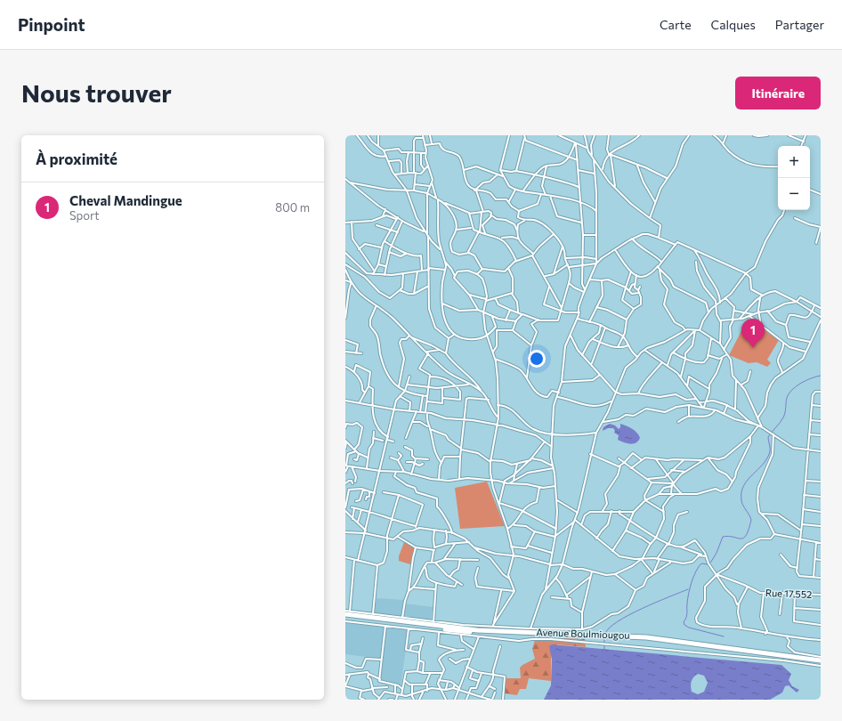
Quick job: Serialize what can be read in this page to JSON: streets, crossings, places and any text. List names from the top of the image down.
{
  "streets": {
    "highway": ["Avenue Boulmiougou"],
    "street": ["Rue 17.552"]
  },
  "page": {
    "header": "Pinpoint",
    "nav": ["Carte", "Calques", "Partager"],
    "buttons": "Itinéraire",
    "title": "Nous trouver",
    "heading": "À proximité",
    "map_buttons": ["+", "−"],
    "list": [
      {
        "mark": "1",
        "name": "Cheval Mandingue",
        "note": "Sport",
        "value": "800 m"
      }
    ],
    "pins": "1"
  }
}
